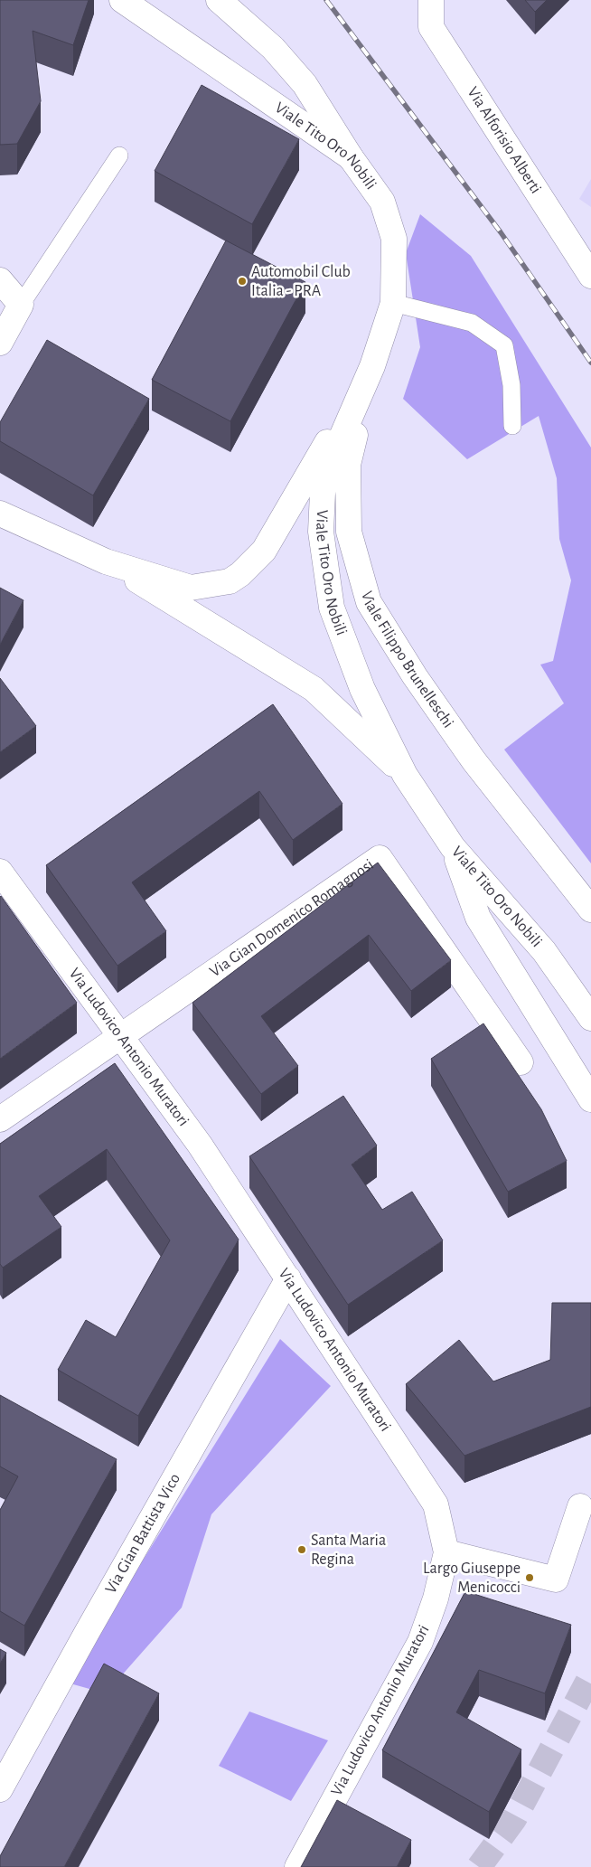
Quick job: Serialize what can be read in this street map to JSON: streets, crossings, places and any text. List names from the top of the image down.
{
  "streets": {
    "street": [
      "Via Alforisio Alberti",
      "Viale Tito Oro Nobili",
      "Viale Filippo Brunelleschi",
      "Via Gian Domenico Romagnosi",
      "Via Ludovico Antonio Muratori",
      "Via Gian Battista Vico"
    ]
  },
  "crossings": [
    ["Viale Tito Oro Nobili", "Viale Filippo Brunelleschi"],
    ["Via Gian Domenico Romagnosi", "Via Ludovico Antonio Muratori"],
    ["Via Ludovico Antonio Muratori", "Via Gian Battista Vico"]
  ],
  "places": ["Automobil Club Italia - PRA", "Santa Maria Regina", "Largo Giuseppe Menicocci"]
}
